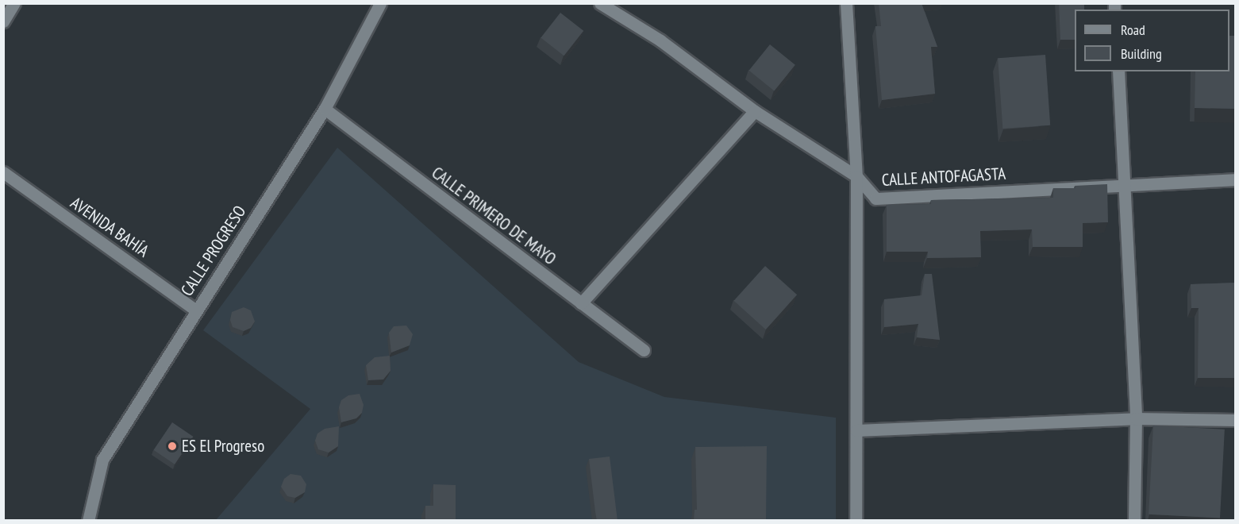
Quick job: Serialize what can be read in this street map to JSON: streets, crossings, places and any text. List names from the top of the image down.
{
  "streets": {
    "street": [
      "CALLE ANTOFAGASTA",
      "CALLE PRIMERO DE MAYO",
      "AVENIDA BAHÍA",
      "CALLE PROGRESO"
    ]
  },
  "crossings": [
    ["CALLE PRIMERO DE MAYO", "CALLE PROGRESO"],
    ["AVENIDA BAHÍA", "CALLE PROGRESO"]
  ],
  "places": ["ES El Progreso"],
  "legend": ["Road", "Building"]
}
